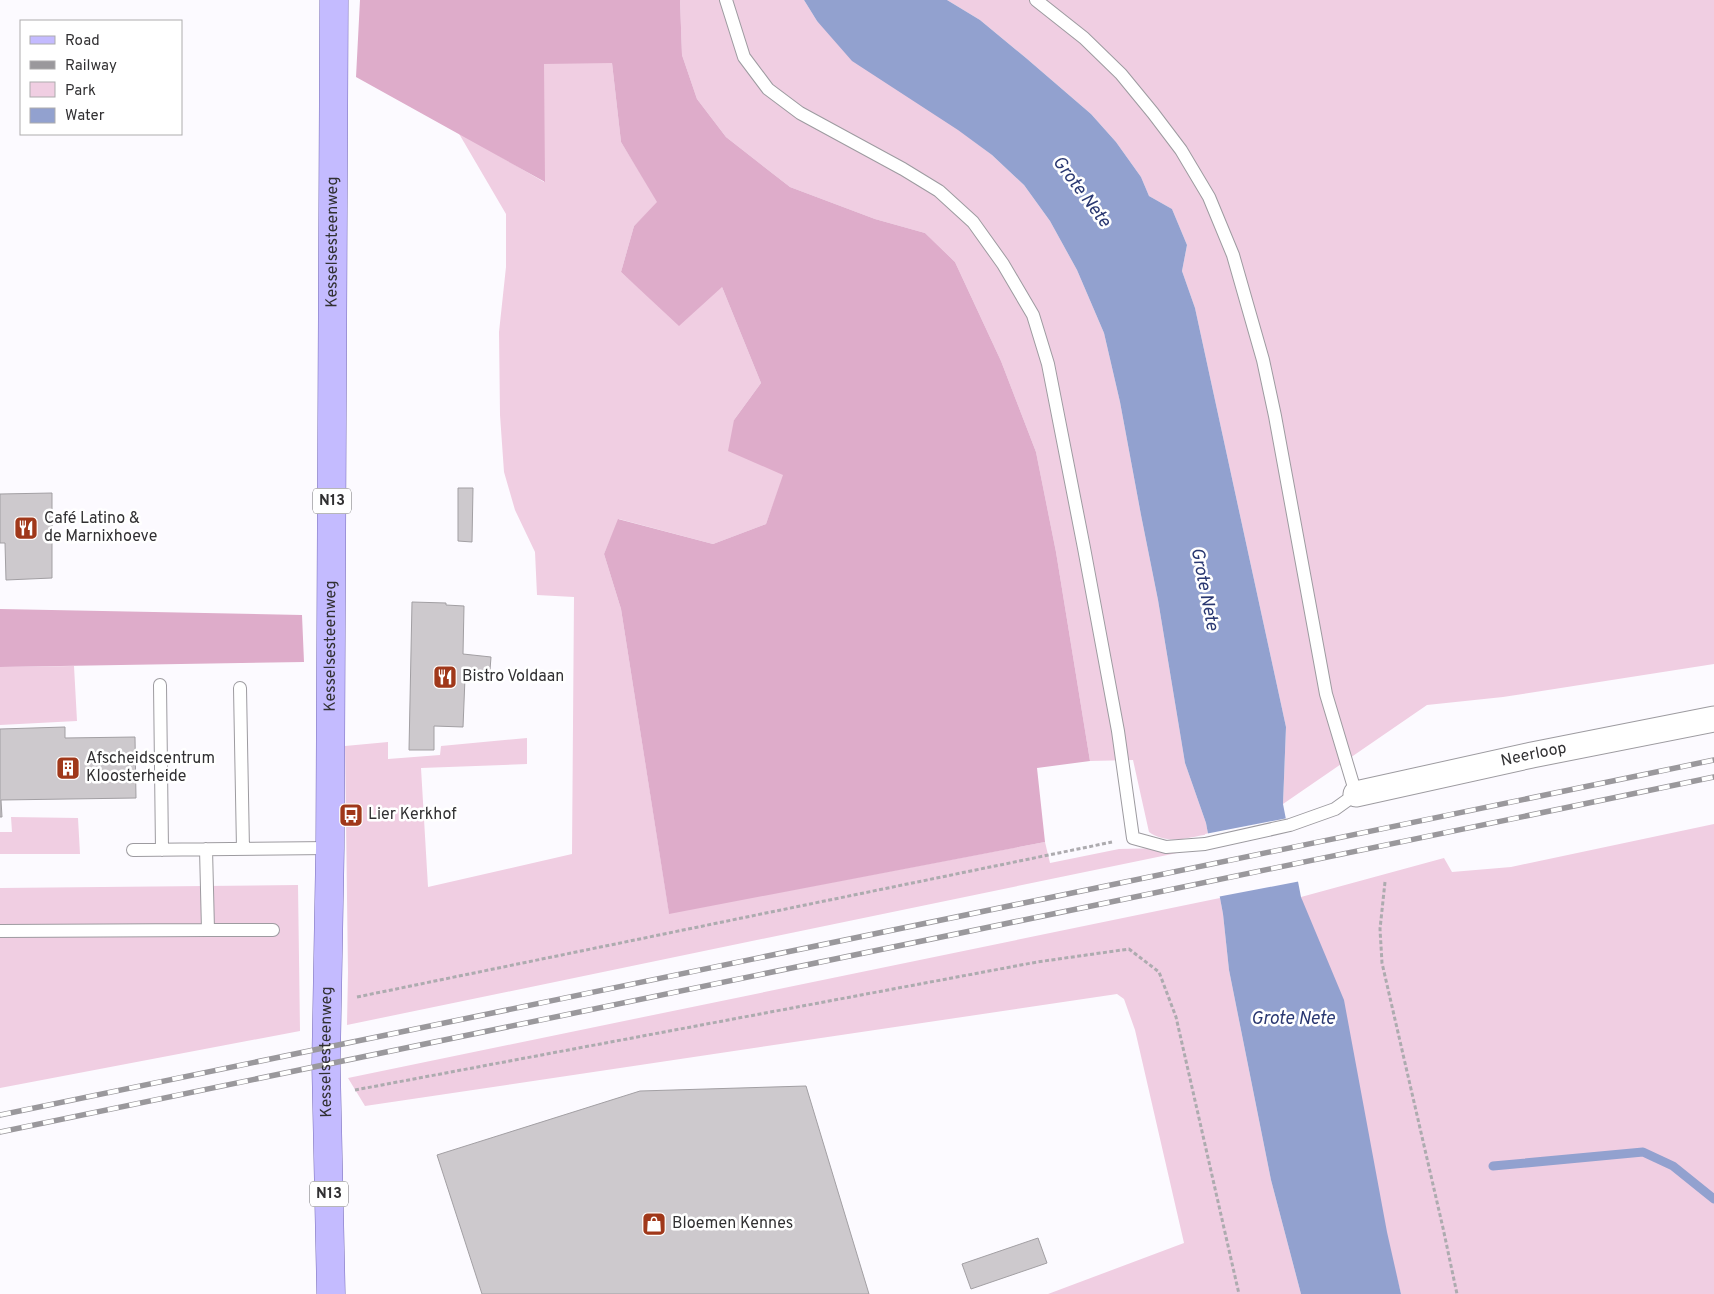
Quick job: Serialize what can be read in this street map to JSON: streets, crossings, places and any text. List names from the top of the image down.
{
  "streets": {
    "main road": ["Kesselsesteenweg", "N13"],
    "street": ["Neerloop"]
  },
  "water": ["Grote Nete"],
  "places": {
    "restaurant": ["Café Latino & de Marnixhoeve", "Bistro Voldaan"],
    "building": ["Afscheidscentrum Kloosterheide"],
    "bus stop": ["Lier Kerkhof"],
    "shop": ["Bloemen Kennes"]
  },
  "legend": [
    "Road",
    "Railway",
    "Park",
    "Water"
  ]
}
